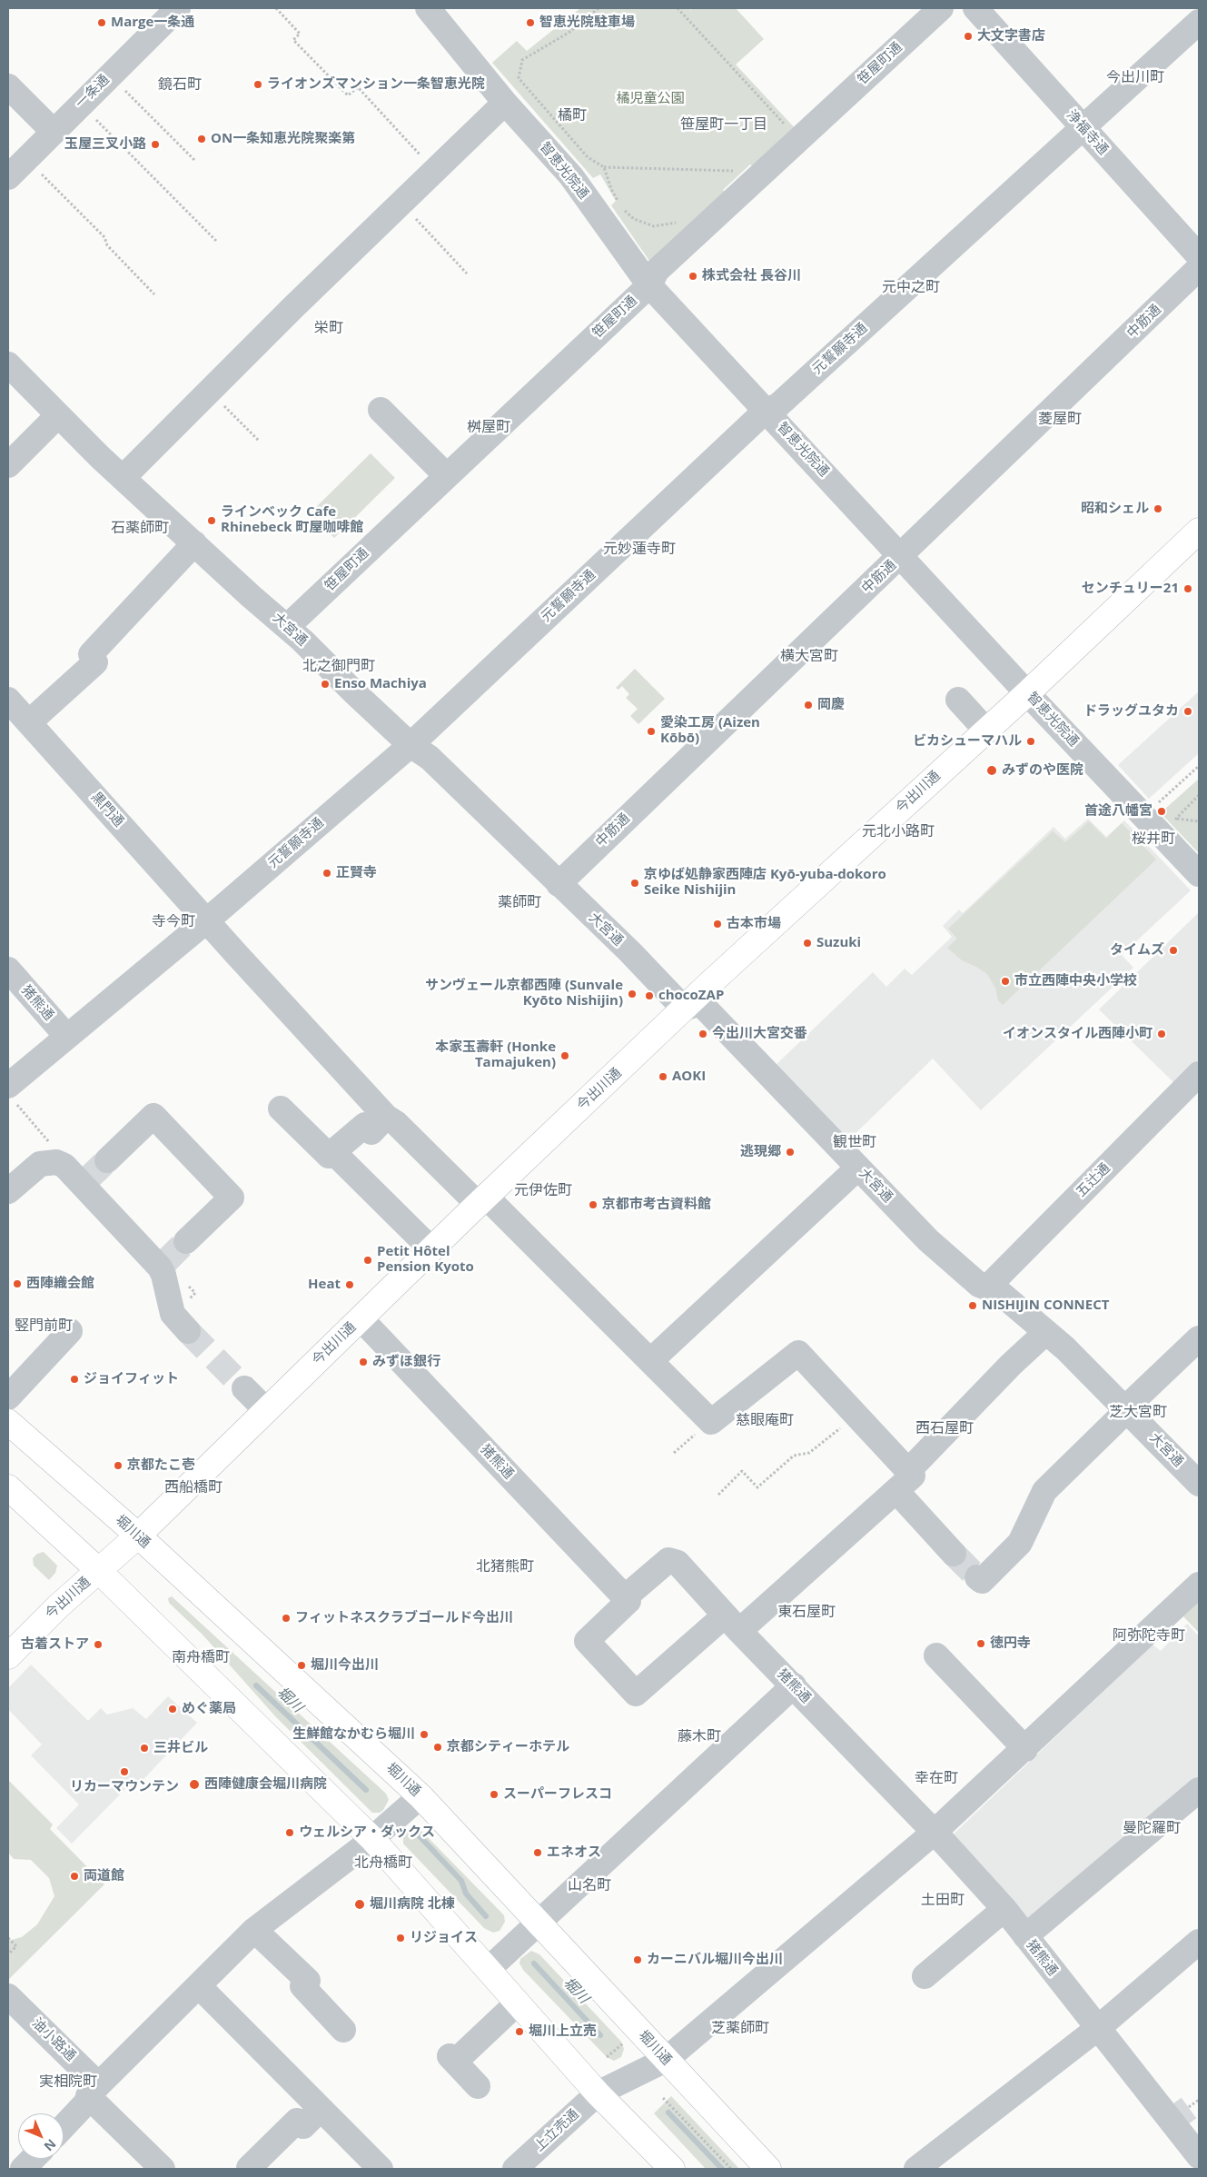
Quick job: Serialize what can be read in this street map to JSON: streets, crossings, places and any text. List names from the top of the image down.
{
  "streets": {
    "main road": ["今出川通", "堀川通"],
    "street": [
      "笹屋町通",
      "一条通",
      "浄福寺通",
      "智恵光院通",
      "中筋通",
      "元誓願寺通",
      "大宮通",
      "黒門通",
      "猪熊通",
      "五辻通",
      "油小路通",
      "上立売通"
    ]
  },
  "crossings": [
    ["笹屋町通", "智恵光院通"],
    ["笹屋町通", "大宮通"],
    ["浄福寺通", "元誓願寺通"],
    ["智恵光院通", "中筋通"],
    ["智恵光院通", "元誓願寺通"],
    ["智恵光院通", "今出川通"],
    ["中筋通", "大宮通"],
    ["元誓願寺通", "大宮通"],
    ["元誓願寺通", "黒門通"],
    ["元誓願寺通", "猪熊通"],
    ["大宮通", "今出川通"],
    ["大宮通", "五辻通"],
    ["今出川通", "黒門通"],
    ["今出川通", "猪熊通"],
    ["今出川通", "堀川通"],
    ["猪熊通", "上立売通"],
    ["堀川通", "上立売通"]
  ],
  "districts": [
    "今出川町",
    "鏡石町",
    "橘町",
    "笹屋町一丁目",
    "元中之町",
    "栄町",
    "菱屋町",
    "桝屋町",
    "石薬師町",
    "元妙蓮寺町",
    "横大宮町",
    "北之御門町",
    "元北小路町",
    "桜井町",
    "薬師町",
    "寺今町",
    "観世町",
    "元伊佐町",
    "竪門前町",
    "芝大宮町",
    "慈眼庵町",
    "西石屋町",
    "西船橋町",
    "北猪熊町",
    "東石屋町",
    "阿弥陀寺町",
    "南舟橋町",
    "藤木町",
    "幸在町",
    "曼陀羅町",
    "北舟橋町",
    "山名町",
    "土田町",
    "芝薬師町",
    "実相院町"
  ],
  "water": ["堀川"],
  "parks": ["橘児童公園"],
  "places": [
    "Marge一条通",
    "智恵光院駐車場",
    "大文字書店",
    "ライオンズマンション一条智恵光院",
    "ON一条知恵光院聚楽第",
    "玉屋三叉小路",
    "株式会社 長谷川",
    "昭和シェル",
    "ラインベック Cafe Rhinebeck 町屋咖啡館",
    "センチュリー21",
    "Enso Machiya",
    "岡慶",
    "ドラッグユタカ",
    "愛染工房 (Aizen Kōbō)",
    "ビカシューマハル",
    "みずのや医院",
    "首途八幡宮",
    "正賢寺",
    "京ゆば処静家西陣店 Kyō-yuba-dokoro Seike Nishijin",
    "古本市場",
    "Suzuki",
    "タイムズ",
    "市立西陣中央小学校",
    "サンヴェール京都西陣 (Sunvale Kyōto Nishijin)",
    "chocoZAP",
    "今出川大宮交番",
    "イオンスタイル西陣小町",
    "本家玉壽軒 (Honke Tamajuken)",
    "AOKI",
    "逃現郷",
    "京都市考古資料館",
    "Petit Hôtel Pension Kyoto",
    "西陣織会館",
    "Heat",
    "NISHIJIN CONNECT",
    "みずほ銀行",
    "ジョイフィット",
    "京都たこ壱",
    "フィットネスクラブゴールド今出川",
    "徳円寺",
    "古着ストア",
    "堀川今出川",
    "めぐ薬局",
    "生鮮館なかむら堀川",
    "京都シティーホテル",
    "三井ビル",
    "リカーマウンテン",
    "西陣健康会堀川病院",
    "スーパーフレスコ",
    "ウェルシア・ダックス",
    "エネオス",
    "両道館",
    "堀川病院 北棟",
    "リジョイス",
    "カーニバル堀川今出川",
    "堀川上立売"
  ],
  "north": "bottom right"
}
